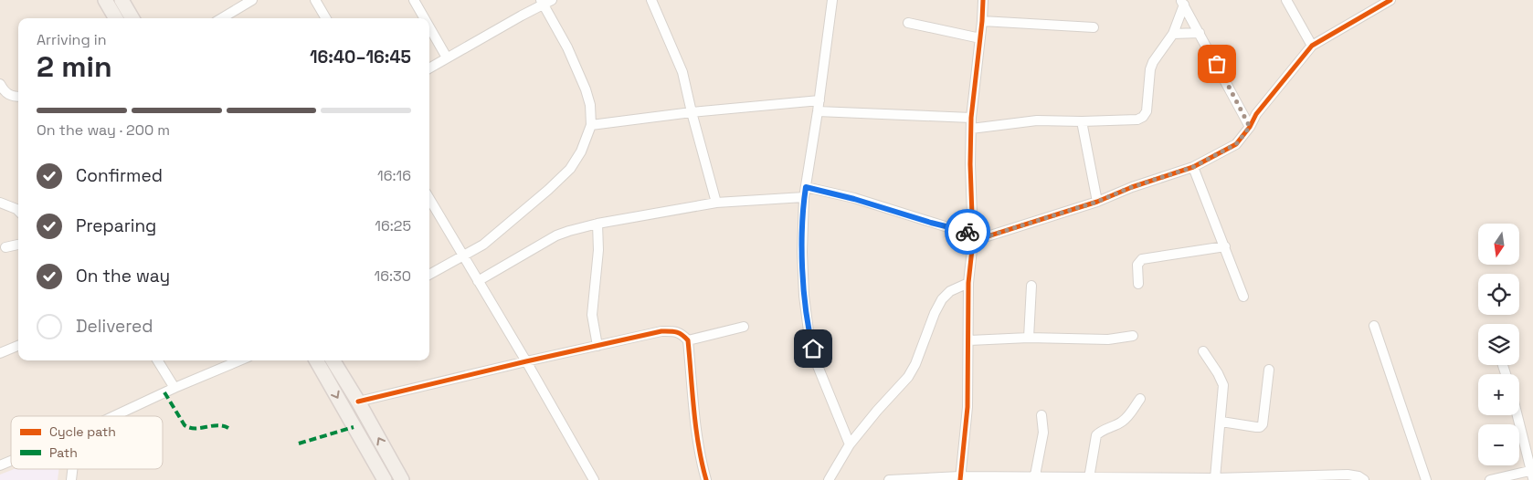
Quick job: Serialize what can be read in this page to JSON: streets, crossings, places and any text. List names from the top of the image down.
{
  "legend": ["Cycle path", "Path"],
  "north": "bottom",
  "page": {
    "heading": ["2 min", "Arriving in", "16:40–16:45"],
    "bar": "On the way · 200 m",
    "list": [
      ["Confirmed", "16:16"],
      ["Preparing", "16:25"],
      ["On the way", "16:30"],
      "Delivered"
    ],
    "map_buttons": ["+", "−"]
  }
}
